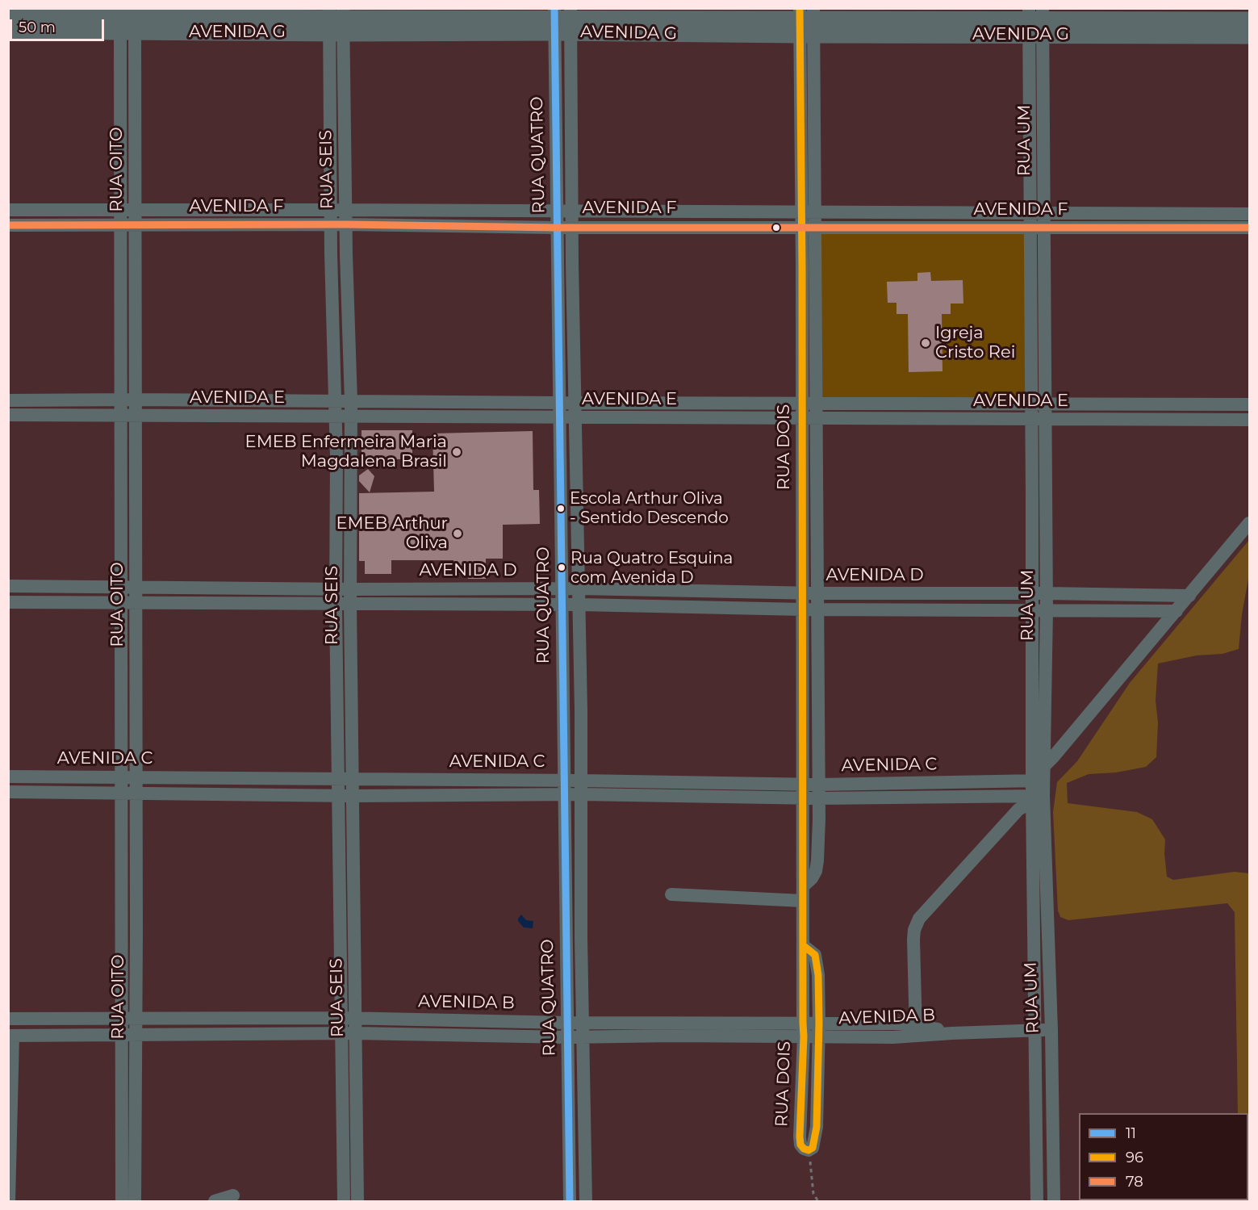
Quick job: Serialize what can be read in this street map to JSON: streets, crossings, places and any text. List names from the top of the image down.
{
  "streets": {
    "street": [
      "AVENIDA G",
      "RUA UM",
      "RUA QUATRO",
      "RUA OITO",
      "RUA SEIS",
      "AVENIDA F",
      "AVENIDA E",
      "RUA DOIS",
      "AVENIDA D",
      "AVENIDA C",
      "AVENIDA B"
    ]
  },
  "crossings": [
    ["AVENIDA G", "RUA UM"],
    ["AVENIDA G", "RUA QUATRO"],
    ["AVENIDA G", "RUA OITO"],
    ["AVENIDA G", "RUA SEIS"],
    ["AVENIDA G", "RUA DOIS"],
    ["RUA UM", "AVENIDA F"],
    ["RUA UM", "AVENIDA E"],
    ["RUA UM", "AVENIDA D"],
    ["RUA UM", "AVENIDA C"],
    ["RUA UM", "AVENIDA B"],
    ["RUA QUATRO", "AVENIDA F"],
    ["RUA QUATRO", "AVENIDA E"],
    ["RUA QUATRO", "AVENIDA D"],
    ["RUA QUATRO", "AVENIDA C"],
    ["RUA QUATRO", "AVENIDA B"],
    ["RUA OITO", "AVENIDA F"],
    ["RUA OITO", "AVENIDA E"],
    ["RUA OITO", "AVENIDA D"],
    ["RUA OITO", "AVENIDA C"],
    ["RUA OITO", "AVENIDA B"],
    ["RUA SEIS", "AVENIDA F"],
    ["RUA SEIS", "AVENIDA E"],
    ["RUA SEIS", "AVENIDA D"],
    ["RUA SEIS", "AVENIDA C"],
    ["RUA SEIS", "AVENIDA B"],
    ["AVENIDA F", "RUA DOIS"],
    ["AVENIDA E", "RUA DOIS"],
    ["RUA DOIS", "AVENIDA D"],
    ["RUA DOIS", "AVENIDA C"],
    ["RUA DOIS", "AVENIDA B"]
  ],
  "places": [
    "Igreja Cristo Rei",
    "EMEB Enfermeira Maria Magdalena Brasil",
    "Escola Arthur Oliva - Sentido Descendo",
    "EMEB Arthur Oliva",
    "Rua Quatro Esquina com Avenida D"
  ],
  "lines": ["transit line 11", "transit line 96", "transit line 78"],
  "legend": ["11", "96", "78"],
  "scale_bar": "50 m"
}
